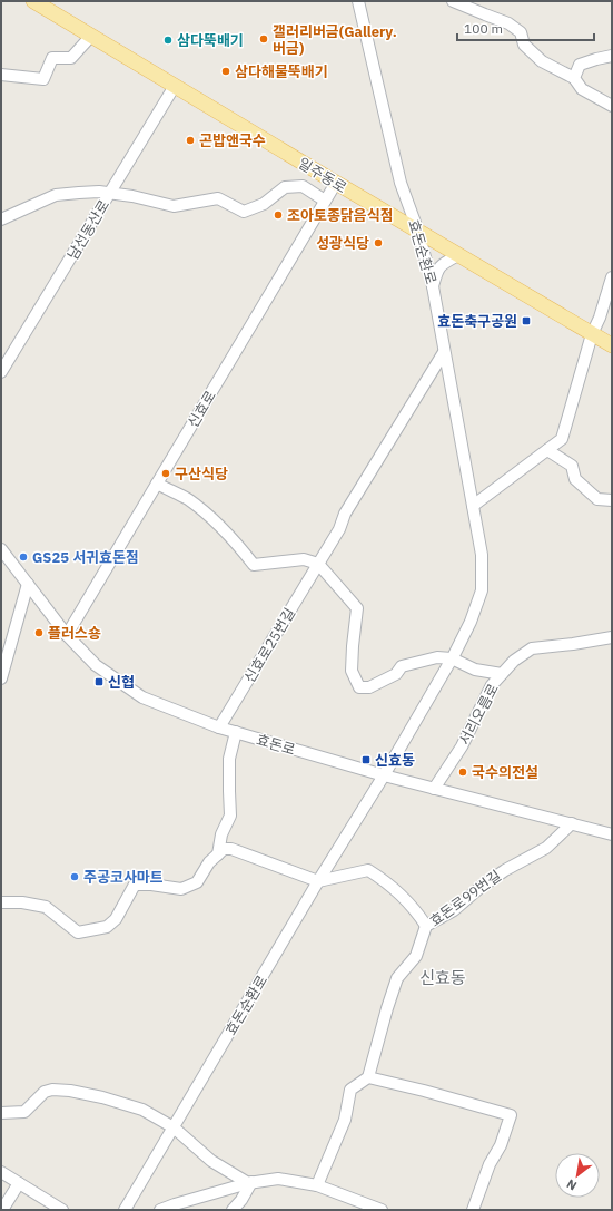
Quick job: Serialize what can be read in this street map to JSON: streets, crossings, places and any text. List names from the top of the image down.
{
  "streets": {
    "main road": ["일주동로"],
    "street": [
      "남선동산로",
      "효돈순환로",
      "신효로",
      "신효로25번길",
      "서리오름로",
      "효돈로",
      "효돈로99번길"
    ]
  },
  "crossings": [
    ["일주동로", "남선동산로"],
    ["일주동로", "효돈순환로"],
    ["일주동로", "신효로"],
    ["효돈순환로", "신효로25번길"],
    ["효돈순환로", "효돈로"],
    ["신효로", "효돈로"],
    ["신효로25번길", "효돈로"],
    ["서리오름로", "효돈로"],
    ["효돈로", "효돈로99번길"]
  ],
  "districts": ["신효동"],
  "places": {
    "other": [
      "갤러리버금(Gallery. 버금)",
      "삼다뚝배기",
      "삼다해물뚝배기",
      "곤밥앤국수",
      "조아토종닭음식점",
      "성광식당",
      "구산식당",
      "GS25 서귀효돈점",
      "플러스숑",
      "국수의전설",
      "주공코사마트"
    ],
    "transit": ["효돈축구공원", "신협", "신효동"]
  },
  "scale_bar": "100 m",
  "north": "bottom left"
}
